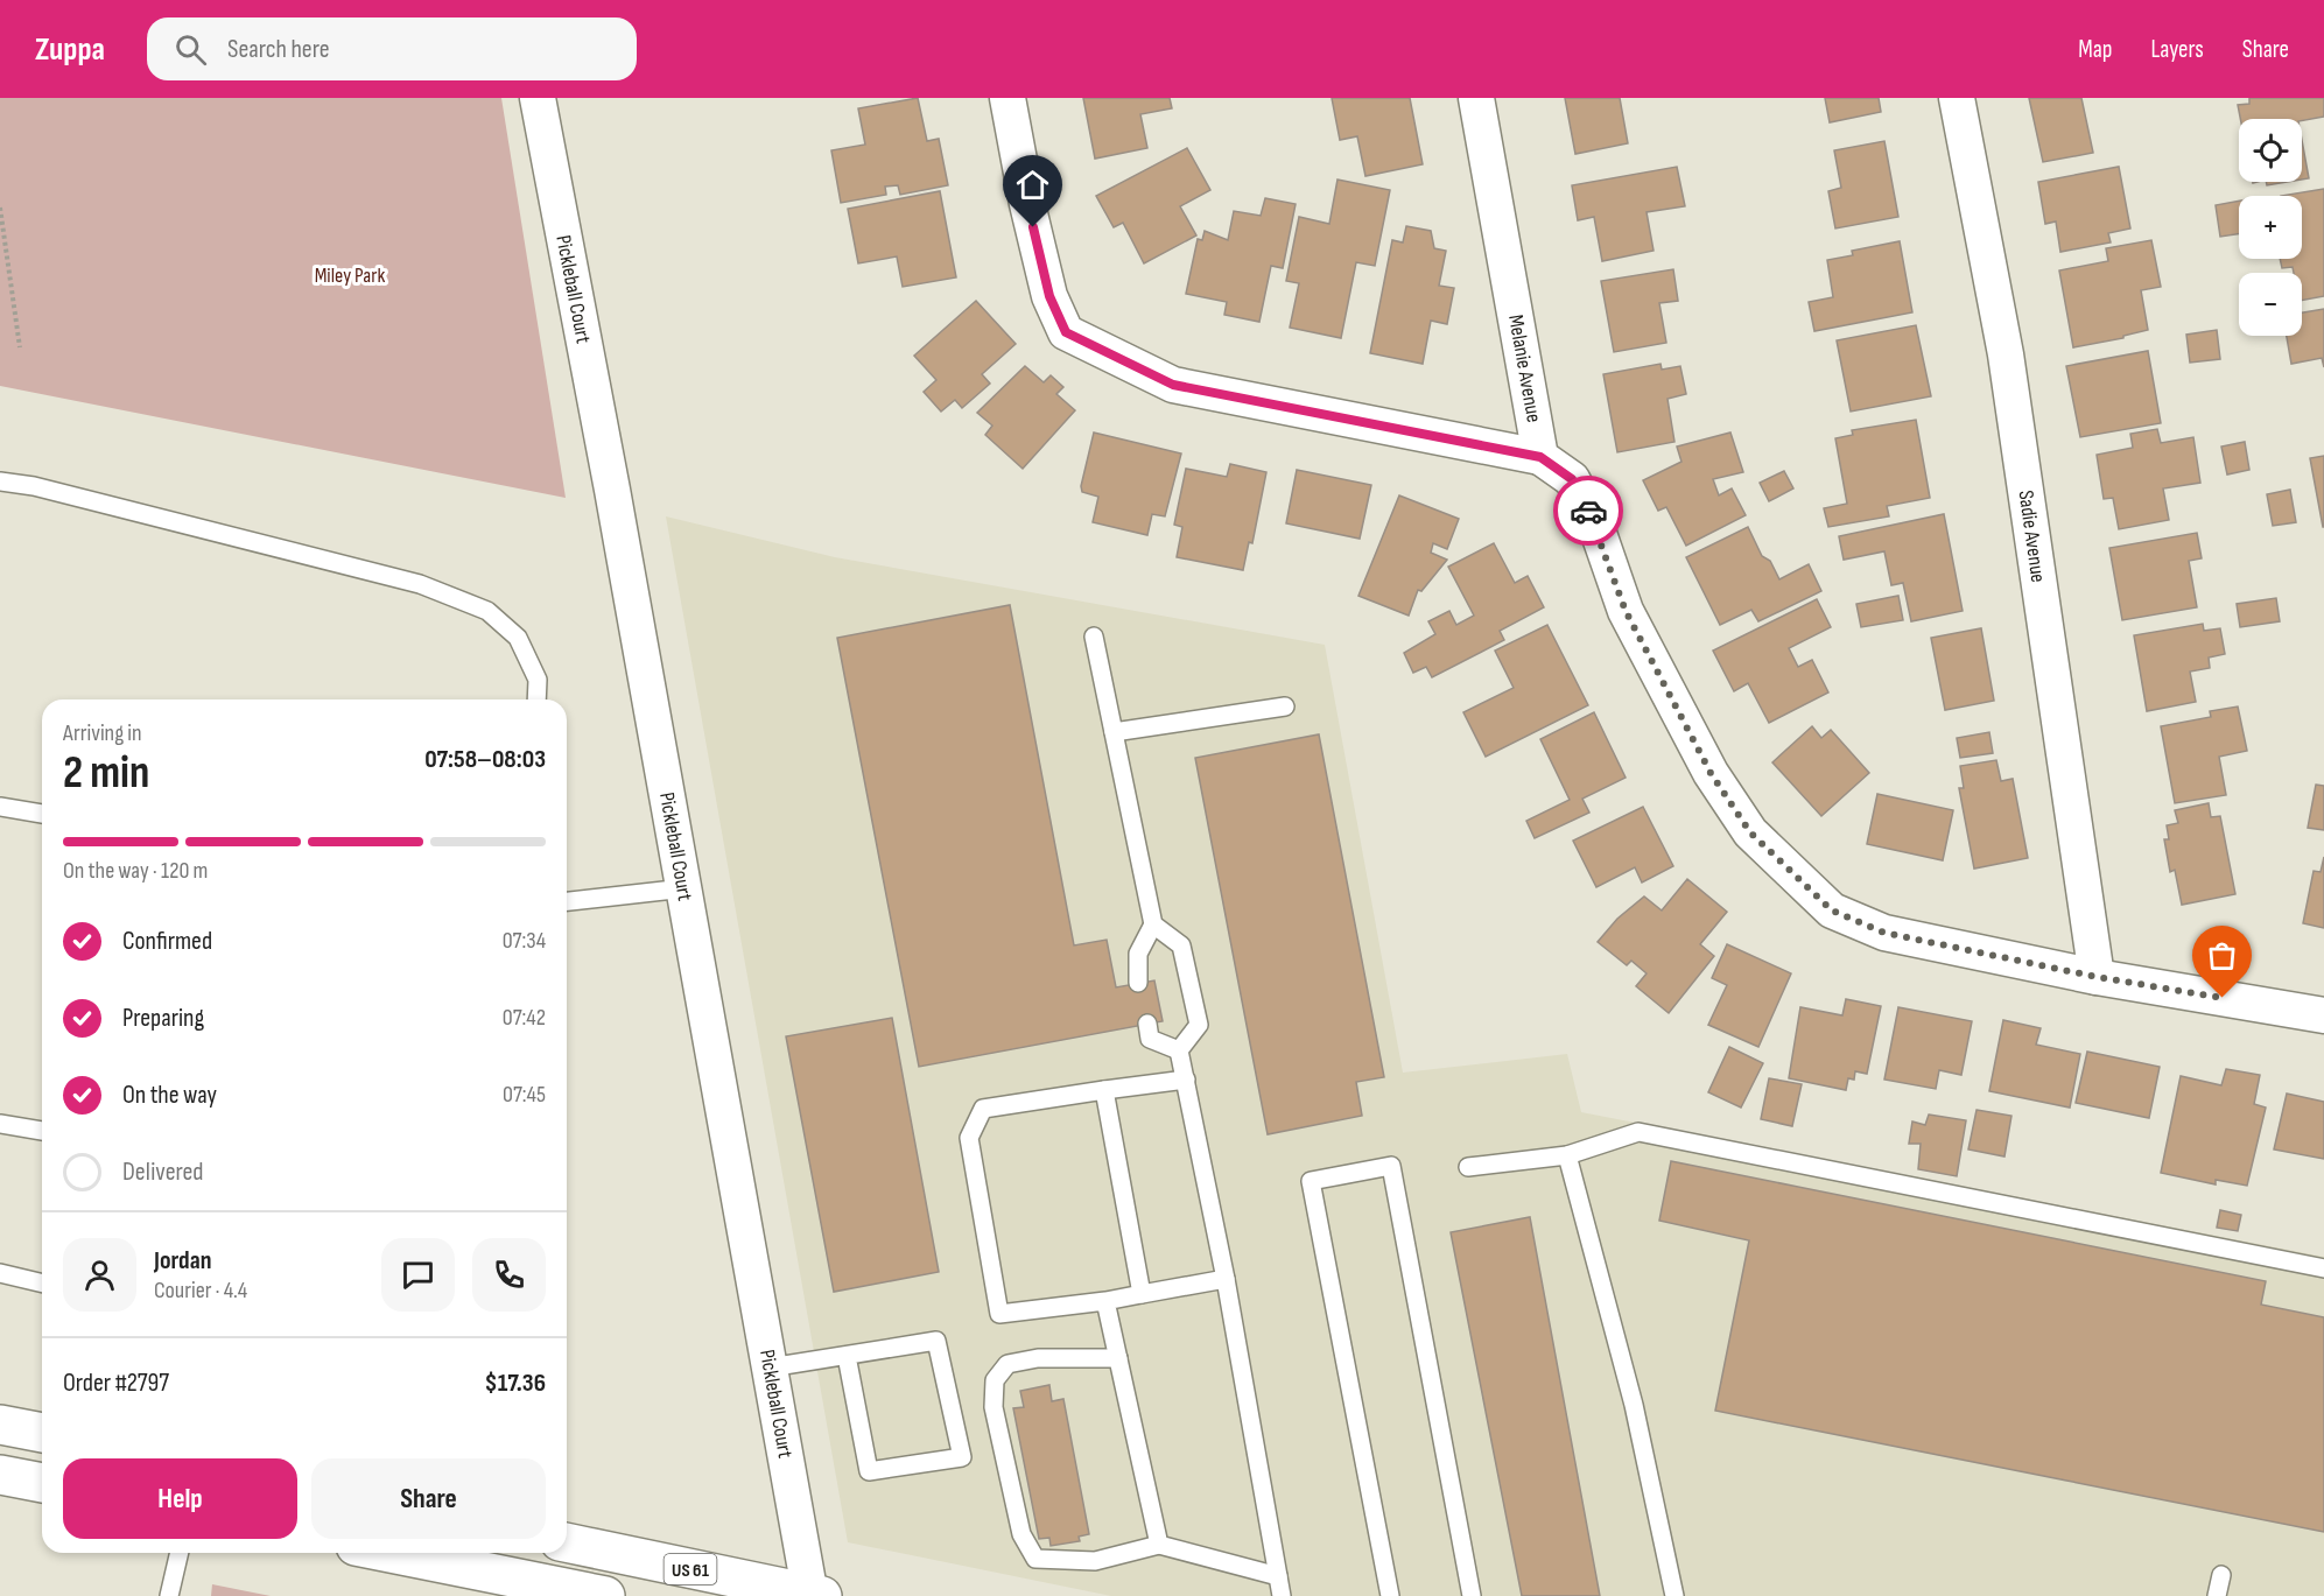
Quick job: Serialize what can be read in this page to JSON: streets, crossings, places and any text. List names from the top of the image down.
{
  "streets": {
    "highway": ["US 61"],
    "street": ["Pickleball Court", "Melanie Avenue", "Sadie Avenue"]
  },
  "crossings": [
    ["Pickleball Court", "US 61"]
  ],
  "parks": ["Miley Park"],
  "page": {
    "header": "Zuppa",
    "search": "Search here",
    "nav": ["Map", "Layers", "Share"],
    "map_buttons": ["+", "−"],
    "heading": ["2 min", "Arriving in", "07:58–08:03"],
    "panel": [
      "Jordan",
      "Courier · 4.4",
      "Order #2797",
      "$17.36"
    ],
    "bar": "On the way · 120 m",
    "list": [
      ["Confirmed", "07:34"],
      ["Preparing", "07:42"],
      ["On the way", "07:45"],
      "Delivered"
    ],
    "buttons": ["Help", "Share"]
  }
}
